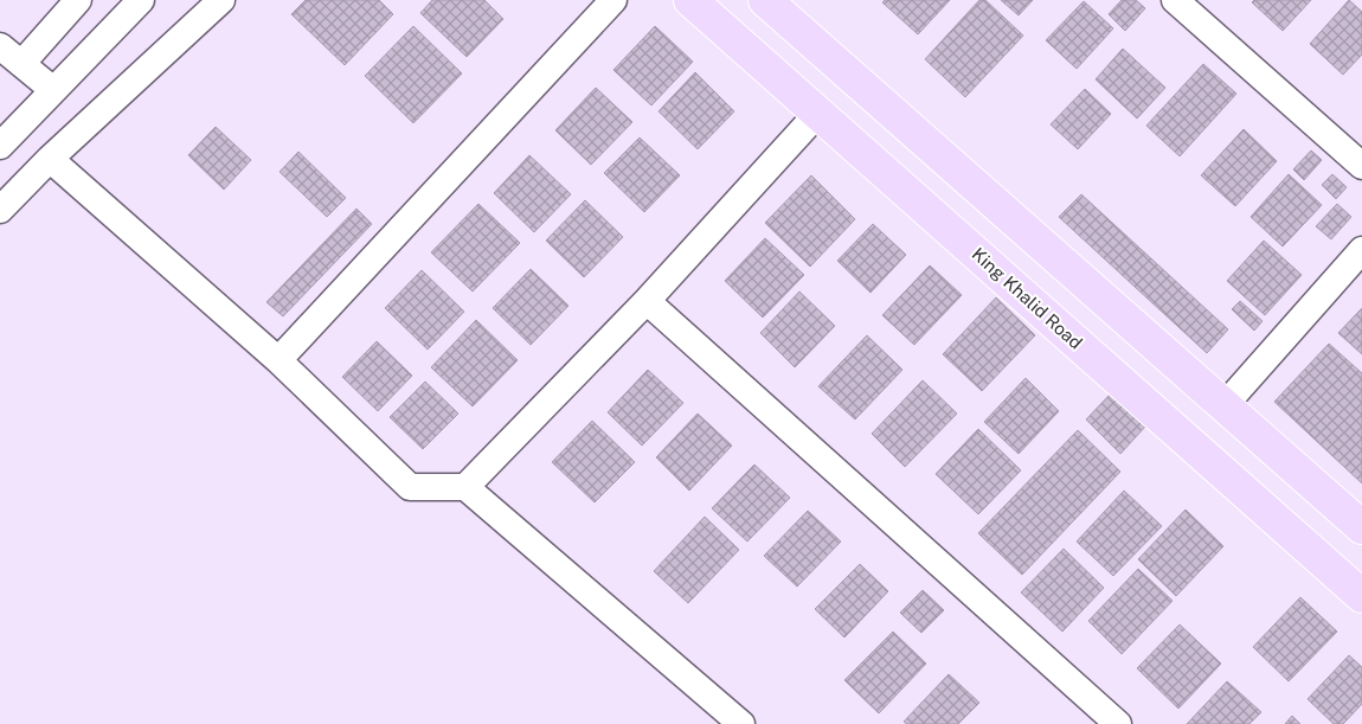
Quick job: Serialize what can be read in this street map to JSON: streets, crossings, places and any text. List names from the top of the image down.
{
  "streets": {
    "main road": ["King Khalid Road"]
  }
}
